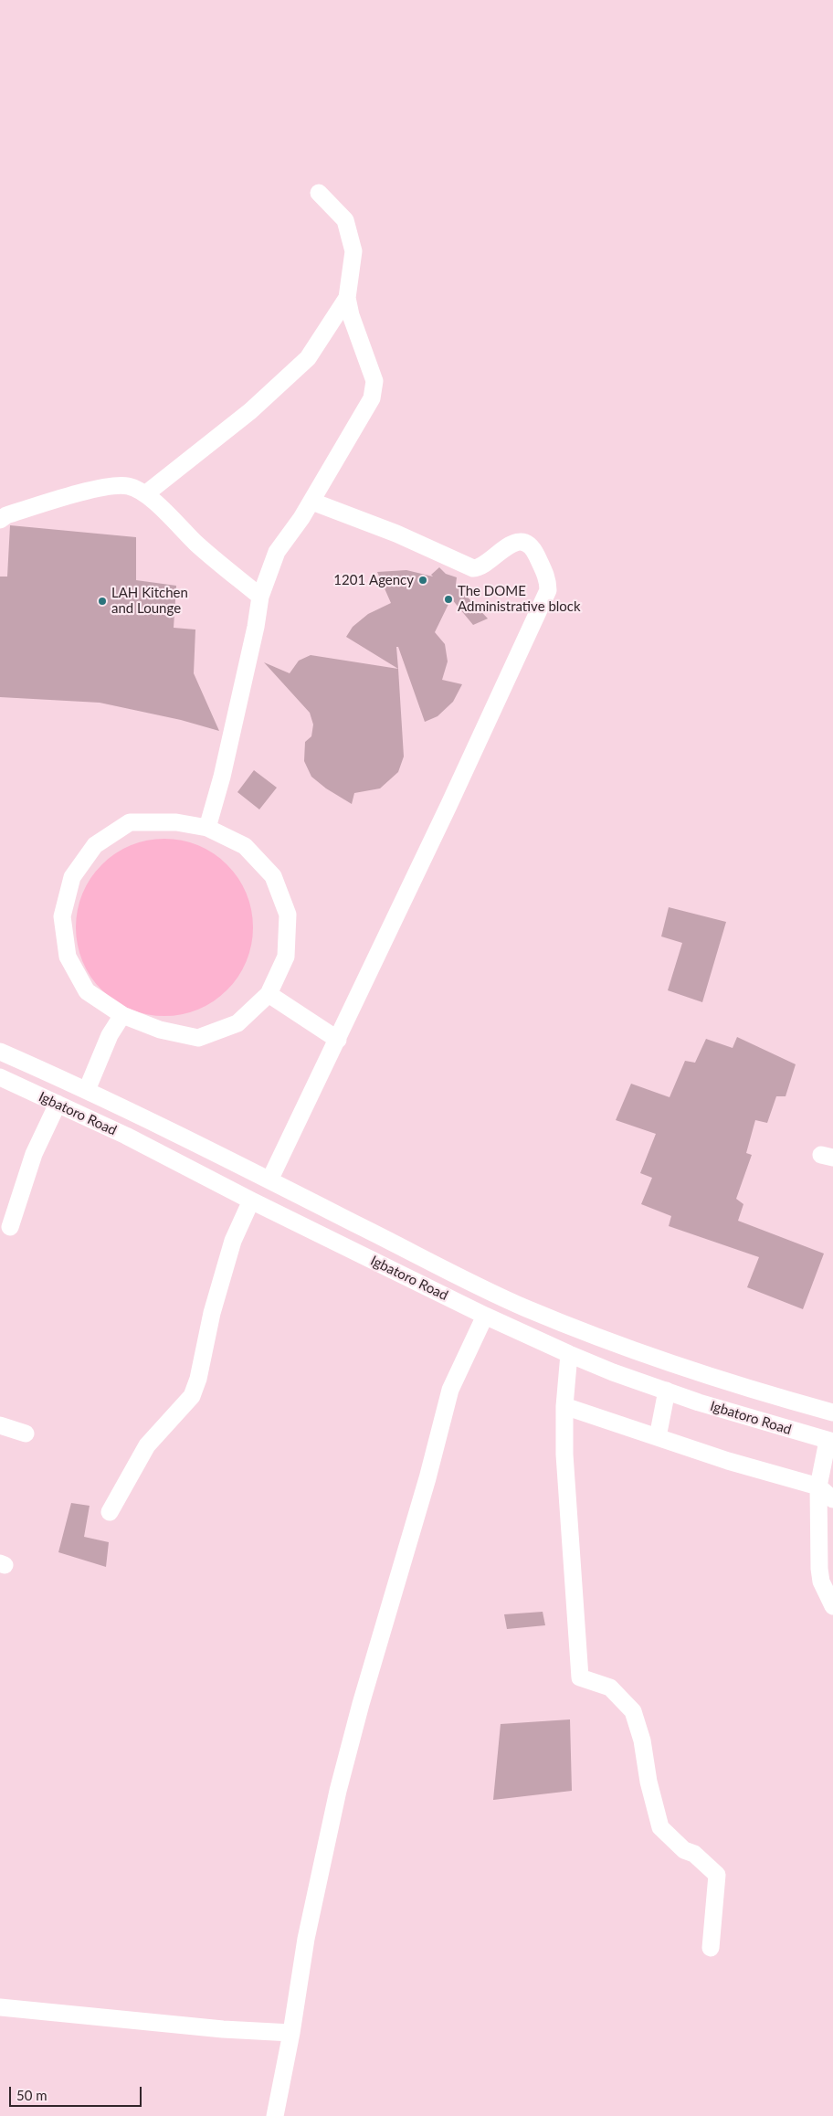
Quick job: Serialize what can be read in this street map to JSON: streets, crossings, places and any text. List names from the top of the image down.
{
  "streets": {
    "street": ["Igbatoro Road"]
  },
  "places": ["1201 Agency", "The DOME Administrative block", "LAH Kitchen and Lounge"],
  "scale_bar": "50 m"
}
